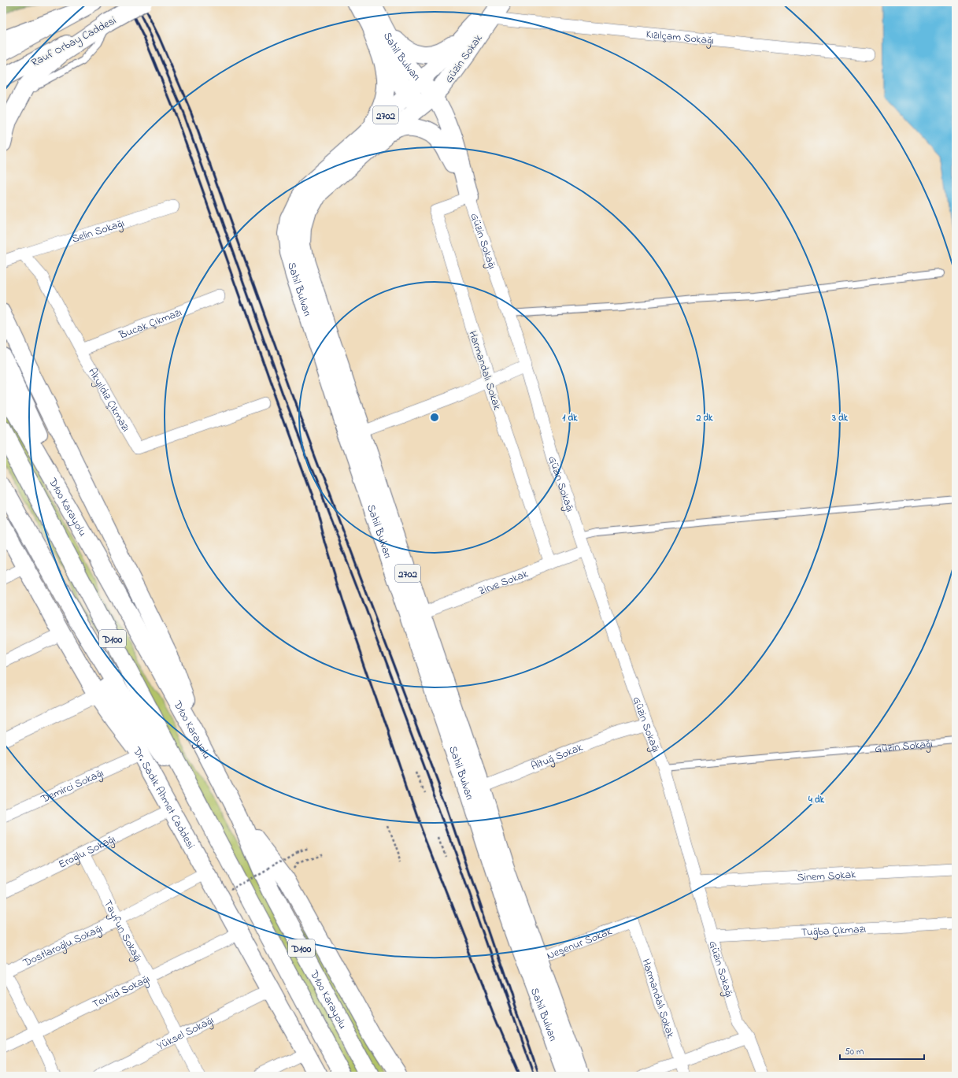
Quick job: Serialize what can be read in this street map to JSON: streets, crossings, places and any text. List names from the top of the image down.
{
  "streets": {
    "main road": [
      "Rauf Orbay Caddesi",
      "Sahil Bulvarı",
      "Güzin Sokak",
      "2702",
      "D100 Karayolu",
      "D100",
      "Dr. Sadık Ahmet Caddesi"
    ],
    "street": [
      "Kızılçam Sokağı",
      "Selin Sokağı",
      "Güzin Sokağı",
      "Bucak Çıkmazı",
      "Harmandalı Sokak",
      "Akyıldız Çıkmazı",
      "Zirve Sokak",
      "Altuğ Sokak",
      "Demirci Sokağı",
      "Eroğlu Sokağı",
      "Sinem Sokak",
      "Tuğba Çıkmazı",
      "Tayfun Sokağı",
      "Neşenur Sokak",
      "Dostlaroğlu Sokağı",
      "Tevhid Sokağı",
      "Yüksel Sokağı"
    ]
  },
  "crossings": [
    ["Kızılçam Sokağı", "Güzin Sokak"],
    ["Sahil Bulvarı", "Güzin Sokak"],
    ["Sahil Bulvarı", "Zirve Sokak"],
    ["Sahil Bulvarı", "Altuğ Sokak"],
    ["Sahil Bulvarı", "Neşenur Sokak"],
    ["Selin Sokağı", "Akyıldız Çıkmazı"],
    ["Güzin Sokağı", "Harmandalı Sokak"],
    ["Güzin Sokağı", "Zirve Sokak"],
    ["Güzin Sokağı", "Altuğ Sokak"],
    ["Güzin Sokağı", "Sinem Sokak"],
    ["Güzin Sokağı", "Tuğba Çıkmazı"],
    ["Bucak Çıkmazı", "Akyıldız Çıkmazı"],
    ["Harmandalı Sokak", "Zirve Sokak"],
    ["Harmandalı Sokak", "Neşenur Sokak"],
    ["Demirci Sokağı", "Dr. Sadık Ahmet Caddesi"],
    ["Dr. Sadık Ahmet Caddesi", "Eroğlu Sokağı"],
    ["Dr. Sadık Ahmet Caddesi", "Dostlaroğlu Sokağı"],
    ["Dr. Sadık Ahmet Caddesi", "Tevhid Sokağı"],
    ["Dr. Sadık Ahmet Caddesi", "Yüksel Sokağı"],
    ["Eroğlu Sokağı", "Tayfun Sokağı"],
    ["Tayfun Sokağı", "Dostlaroğlu Sokağı"],
    ["Tayfun Sokağı", "Tevhid Sokağı"],
    ["Tayfun Sokağı", "Yüksel Sokağı"]
  ],
  "scale_bar": "50 m",
  "rings": [
    "1 dk",
    "2 dk",
    "3 dk",
    "4 dk"
  ]
}
